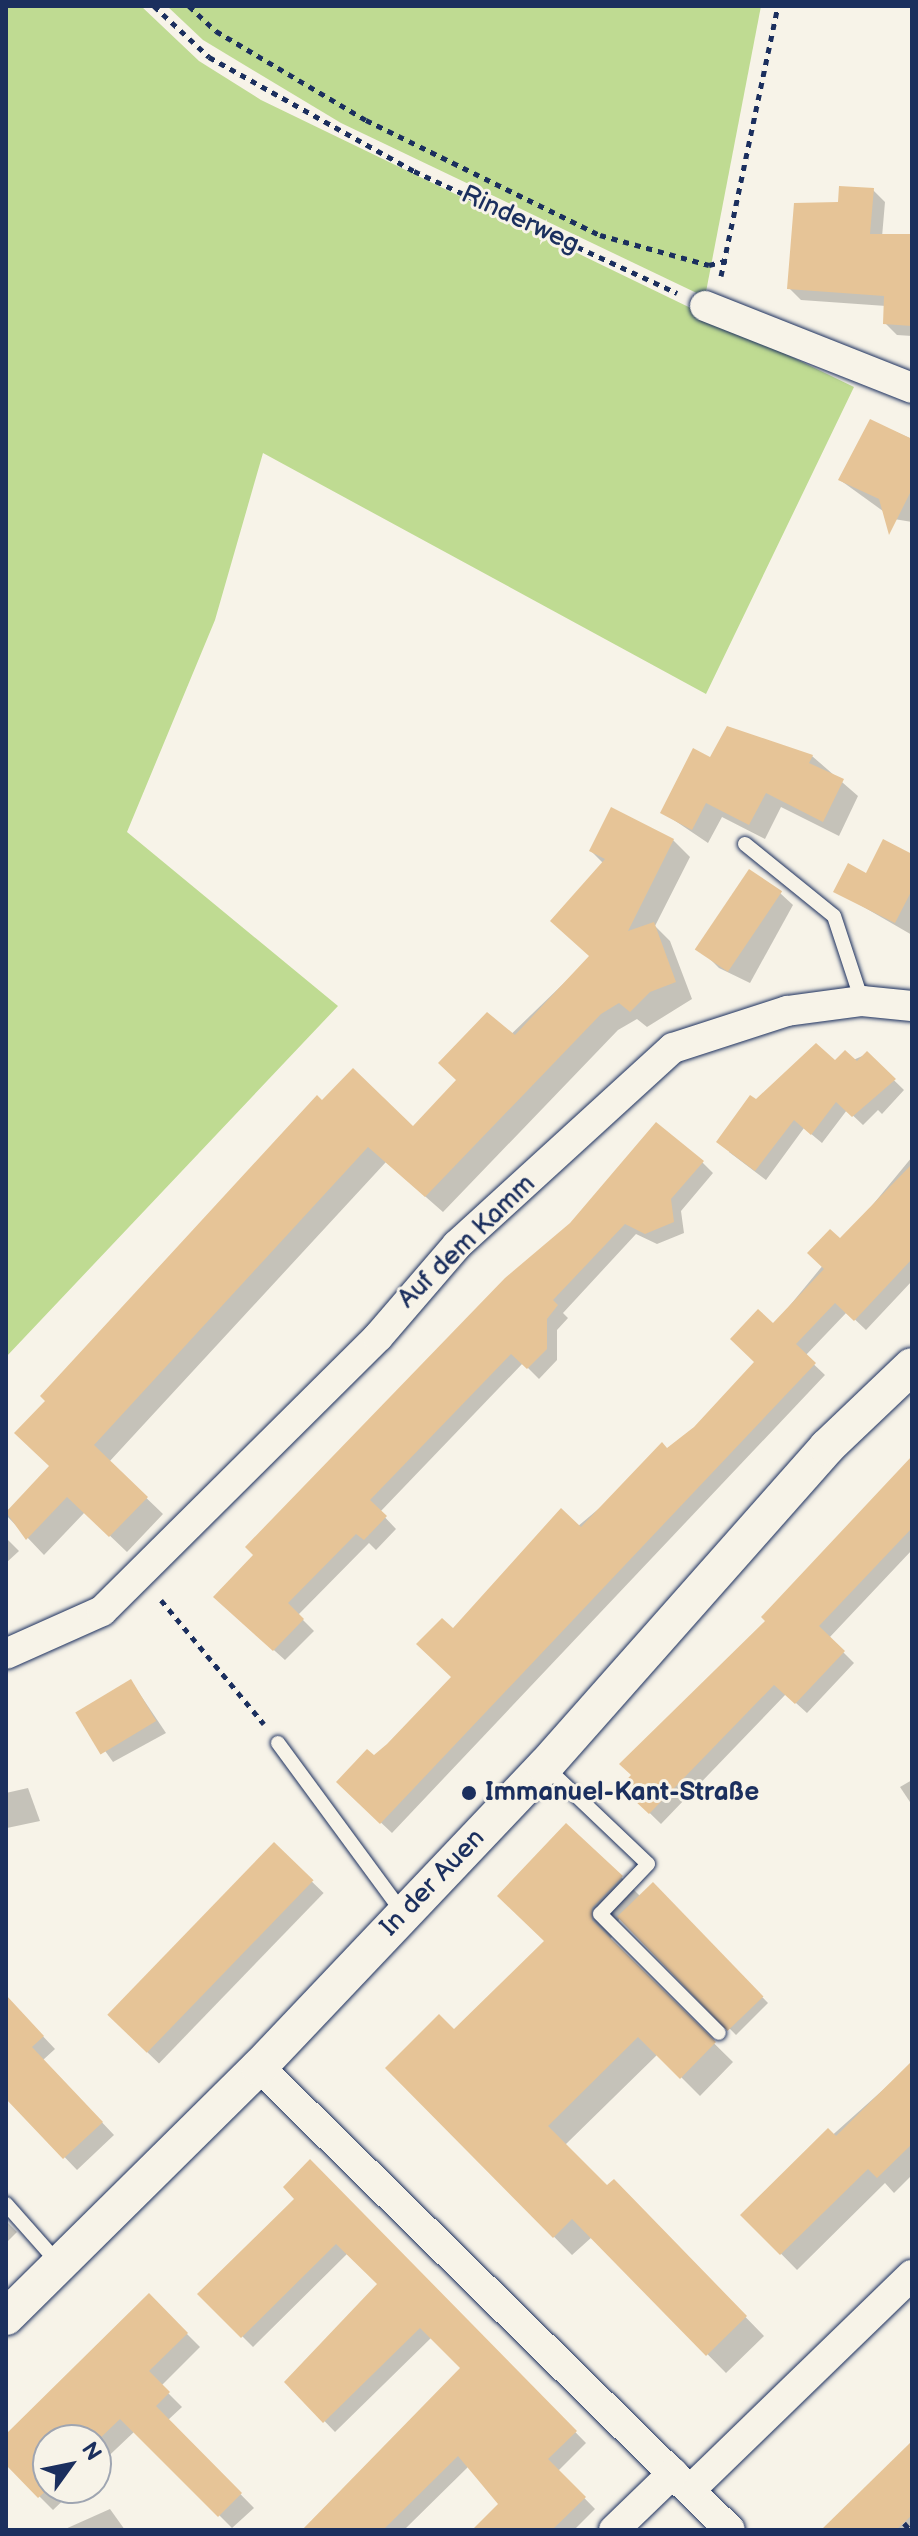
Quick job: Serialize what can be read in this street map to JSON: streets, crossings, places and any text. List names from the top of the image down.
{
  "streets": {
    "street": ["Auf dem Kamm", "In der Auen"],
    "path": ["Rinderweg"]
  },
  "places": ["Immanuel-Kant-Straße"],
  "north": "top right"
}
